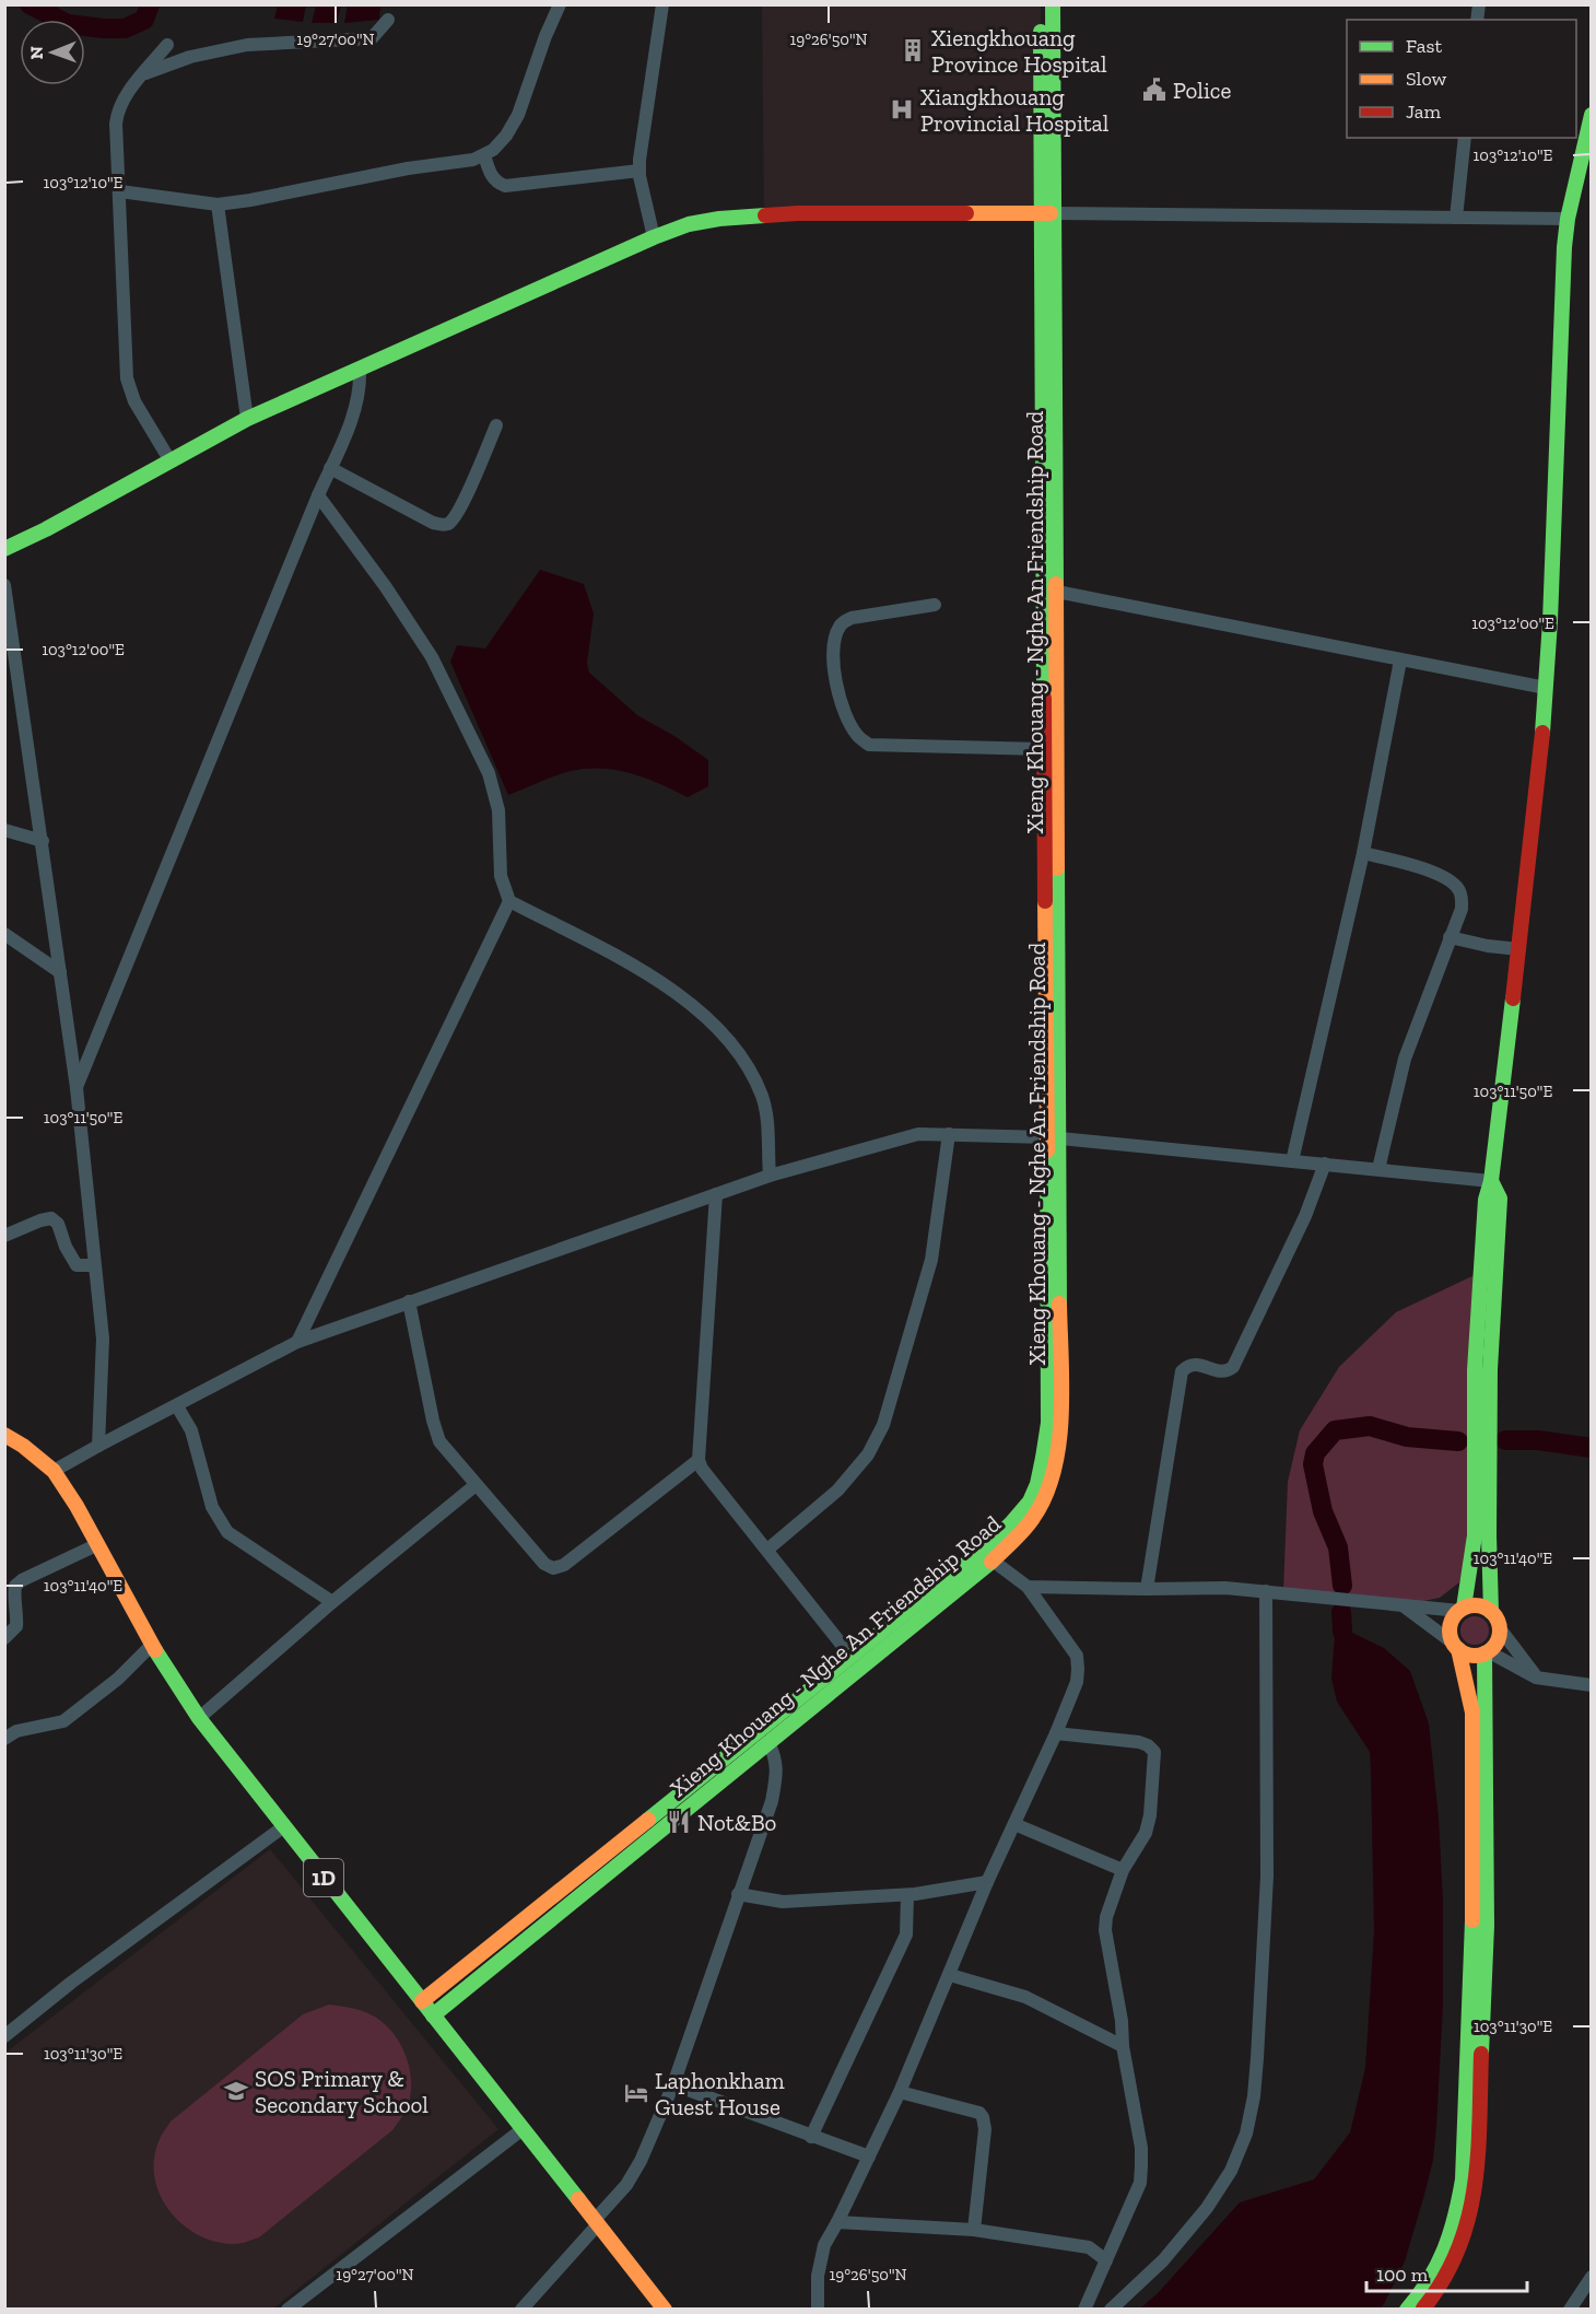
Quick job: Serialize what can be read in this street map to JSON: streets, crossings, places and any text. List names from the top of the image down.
{
  "streets": {
    "main road": ["Xieng Khouang - Nghe An Friendship Road", "1D"]
  },
  "crossings": [
    ["Xieng Khouang - Nghe An Friendship Road", "1D"]
  ],
  "places": {
    "building": ["Xiengkhouang Province Hospital"],
    "public building": ["Police"],
    "hospital": ["Xiangkhouang Provincial Hospital"],
    "restaurant": ["Not&Bo"],
    "school or university": ["SOS Primary & Secondary School"],
    "hotel": ["Laphonkham Guest House"]
  },
  "legend": ["Fast", "Slow", "Jam"],
  "scale_bar": "100 m",
  "north": "left",
  "coordinates": [
    "19°27'00\"N",
    "19°26'50\"N",
    "103°12'10\"E",
    "103°12'00\"E",
    "103°11'50\"E",
    "103°11'40\"E",
    "103°11'30\"E"
  ]
}
